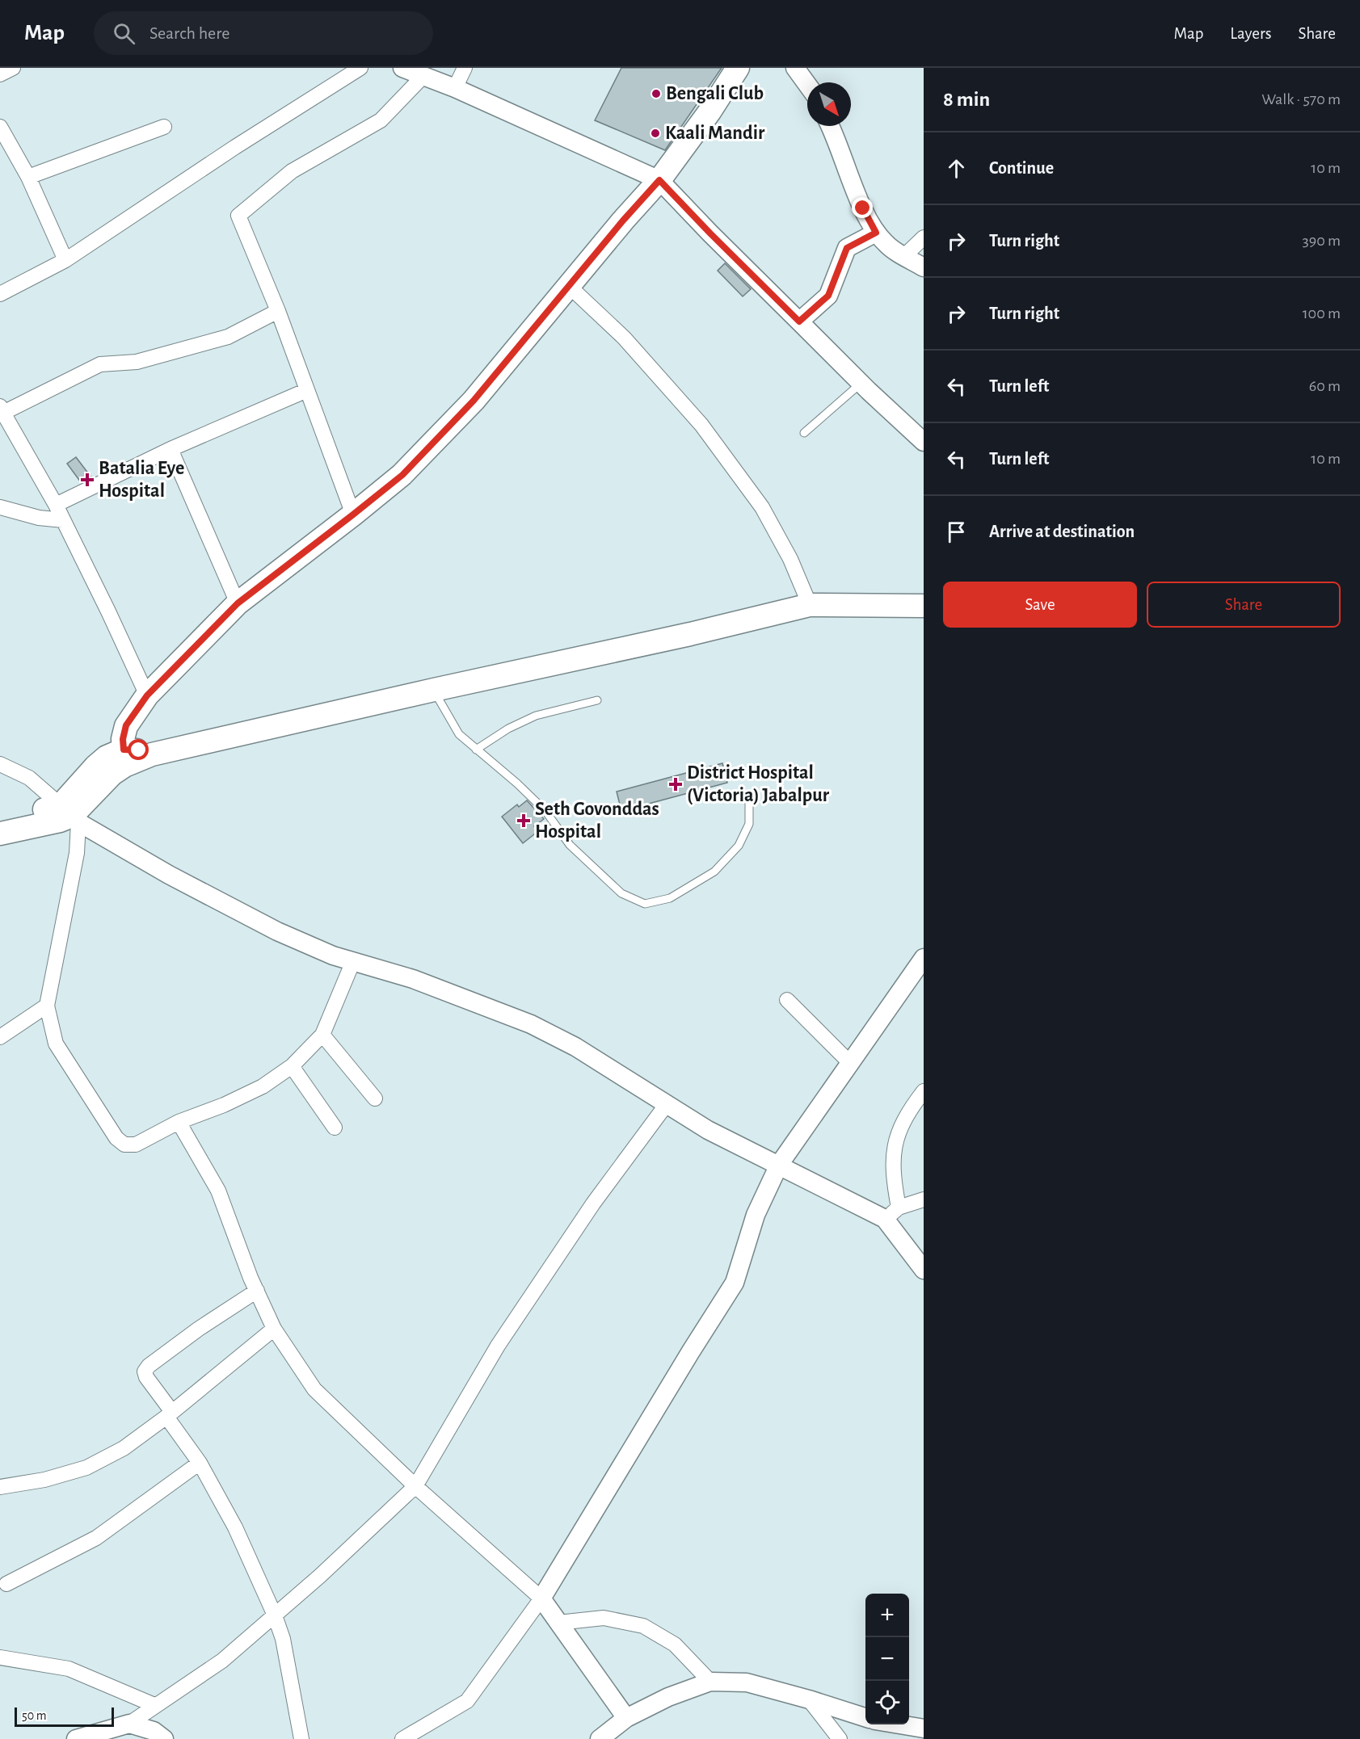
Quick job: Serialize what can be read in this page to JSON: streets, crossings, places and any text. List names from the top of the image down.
{
  "places": {
    "other": ["Bengali Club", "Kaali Mandir"],
    "health": ["Batalia Eye Hospital", "District Hospital (Victoria) Jabalpur", "Seth Govonddas Hospital"]
  },
  "scale_bar": "50 m",
  "north": "bottom right",
  "page": {
    "header": "Map",
    "search": "Search here",
    "nav": ["Map", "Layers", "Share"],
    "heading": ["8 min", "Walk · 570 m"],
    "list": [
      ["Continue", "10 m"],
      ["Turn right", "390 m"],
      ["Turn right", "100 m"],
      ["Turn left", "60 m"],
      ["Turn left", "10 m"],
      "Arrive at destination"
    ],
    "buttons": ["Save", "Share"],
    "map_buttons": ["+", "−"],
    "scale": "50 m"
  }
}
